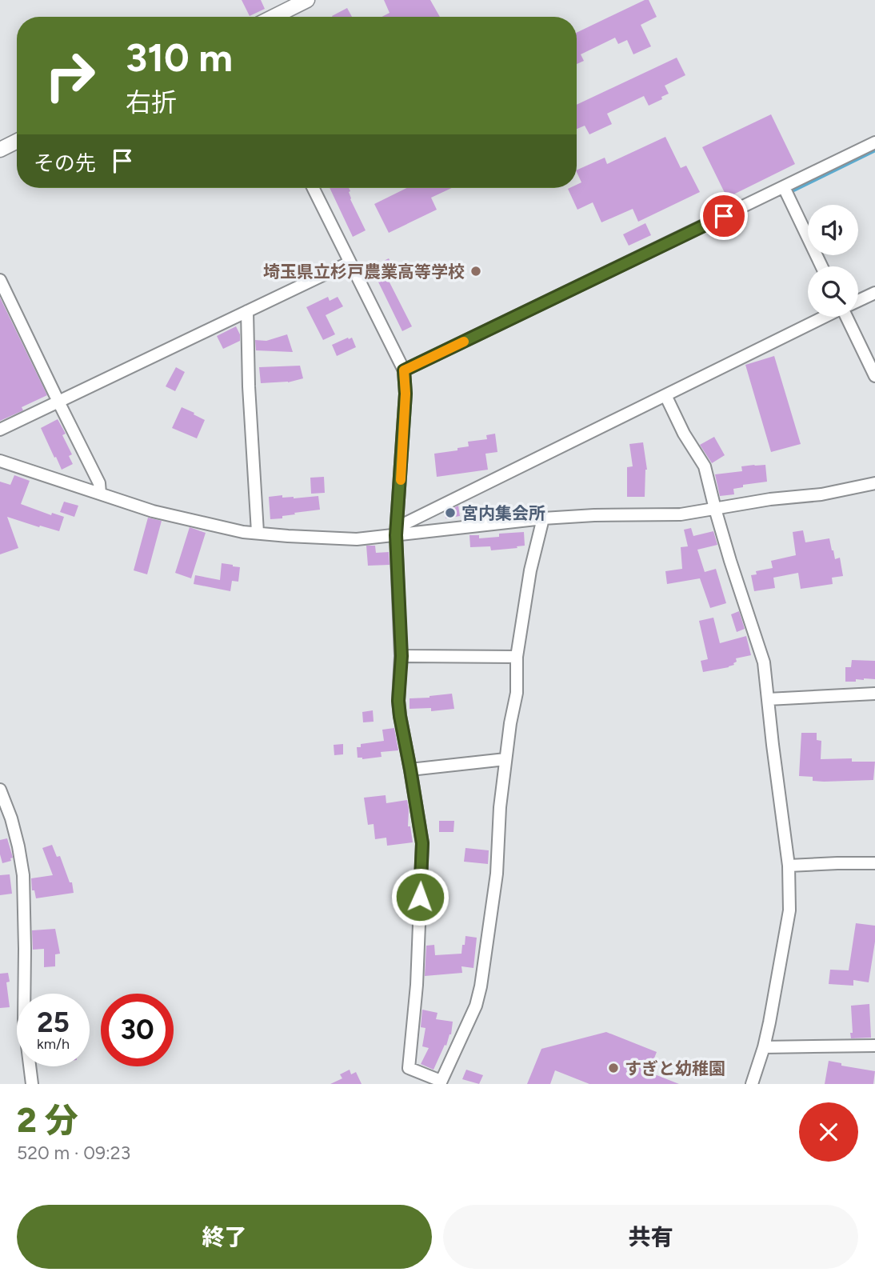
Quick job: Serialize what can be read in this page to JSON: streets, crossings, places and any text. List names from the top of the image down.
{
  "places": ["埼玉県立杉戸農業高等学校", "宮内集会所", "すぎと幼稚園"],
  "page": {
    "turn": ["310 m", "右折"],
    "then": "その先",
    "speed": "25 km/h",
    "limit": "30",
    "heading": ["2 分", "520 m · 09:23"],
    "buttons": ["終了", "共有"]
  }
}
